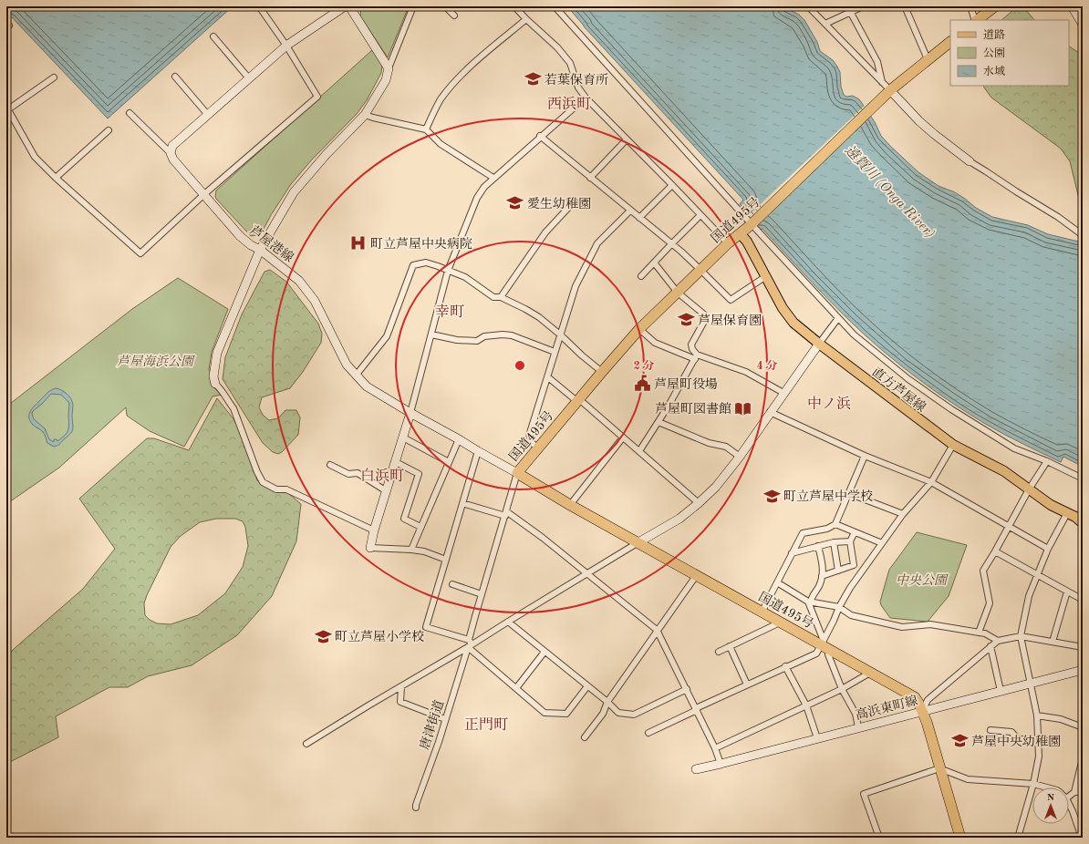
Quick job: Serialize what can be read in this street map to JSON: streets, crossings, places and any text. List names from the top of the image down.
{
  "streets": {
    "highway": ["国道495号"],
    "main road": ["芦屋港線", "直方芦屋線", "高浜東町線"],
    "street": ["唐津街道"]
  },
  "crossings": [
    ["国道495号", "芦屋港線"],
    ["国道495号", "直方芦屋線"],
    ["国道495号", "高浜東町線"],
    ["国道495号", "唐津街道"],
    ["芦屋港線", "唐津街道"]
  ],
  "districts": [
    "西浜町",
    "幸町",
    "中ノ浜",
    "白浜町",
    "正門町"
  ],
  "water": ["遠賀川 (Onga River)"],
  "parks": ["芦屋海浜公園", "中央公園"],
  "places": {
    "school or university": [
      "若葉保育所",
      "愛生幼稚園",
      "芦屋保育園",
      "町立芦屋中学校",
      "町立芦屋小学校",
      "芦屋中央幼稚園"
    ],
    "hospital": ["町立芦屋中央病院"],
    "public building": ["芦屋町役場"],
    "library": ["芦屋町図書館"]
  },
  "legend": ["道路", "公園", "水域"],
  "north": "top",
  "rings": ["2 分", "4 分"]
}
